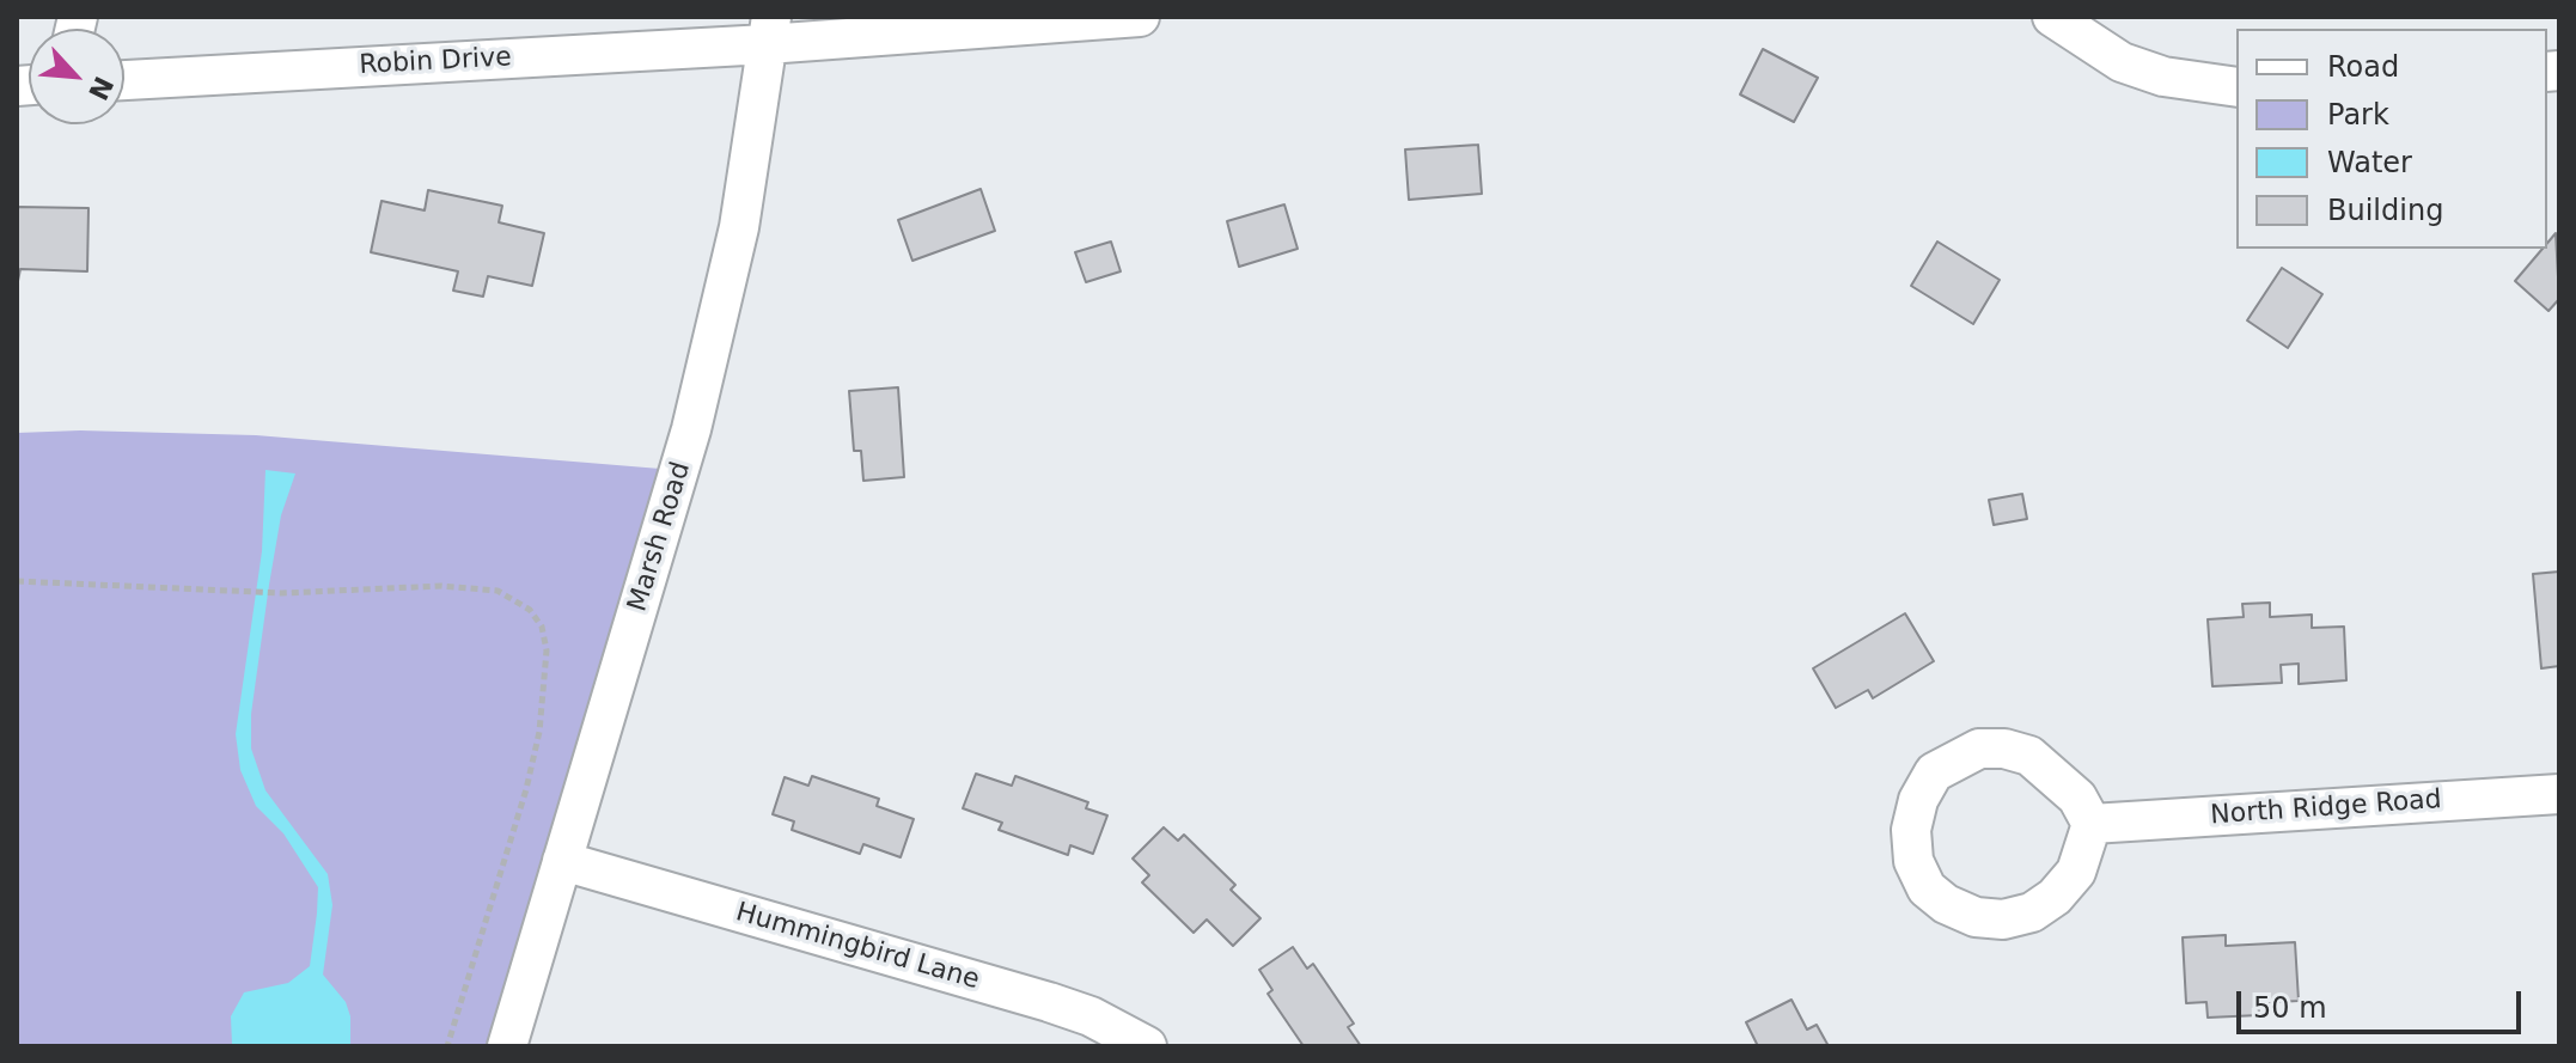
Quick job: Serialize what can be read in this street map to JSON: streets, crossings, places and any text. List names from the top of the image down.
{
  "streets": {
    "street": [
      "Robin Drive",
      "Marsh Road",
      "North Ridge Road",
      "Hummingbird Lane"
    ]
  },
  "crossings": [
    ["Robin Drive", "Marsh Road"],
    ["Marsh Road", "Hummingbird Lane"]
  ],
  "legend": [
    "Road",
    "Park",
    "Water",
    "Building"
  ],
  "scale_bar": "50 m",
  "north": "bottom right"
}
